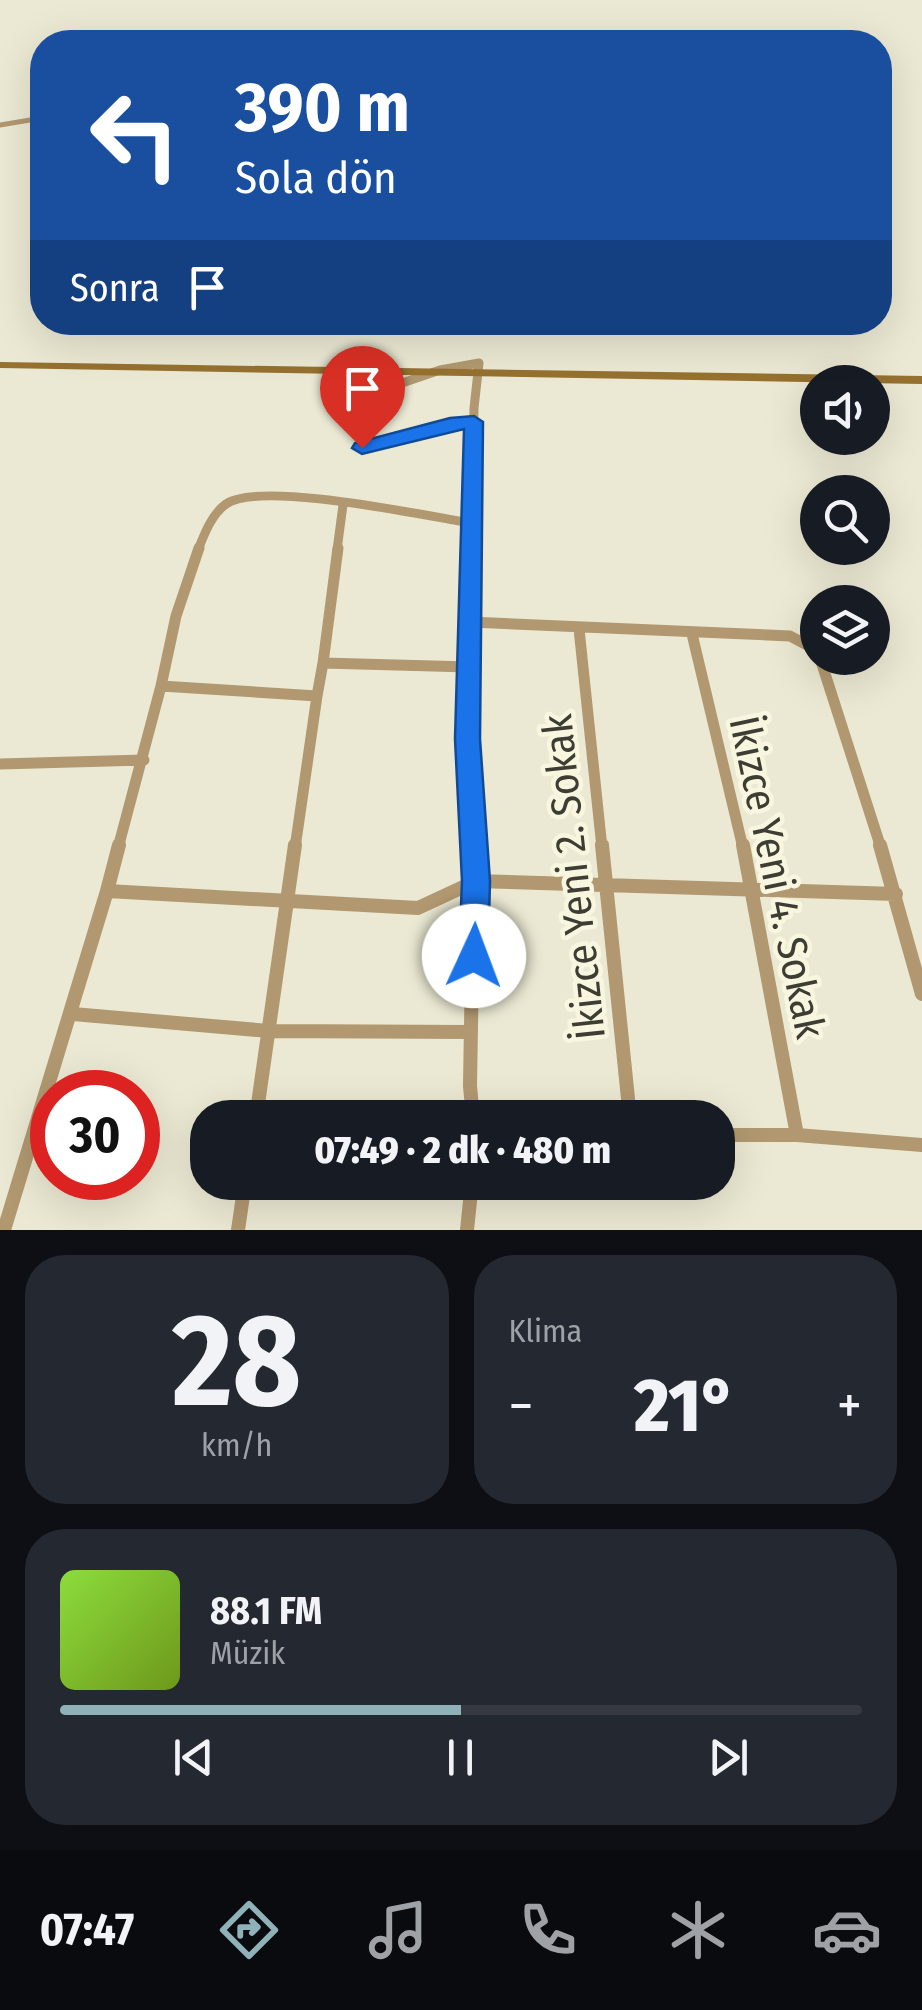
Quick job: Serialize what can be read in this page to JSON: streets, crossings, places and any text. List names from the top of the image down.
{
  "streets": {
    "street": ["İkizce Yeni 2. Sokak", "İkizce Yeni 4. Sokak"]
  },
  "page": {
    "turn": ["390 m", "Sola dön"],
    "then": "Sonra",
    "limit": "30",
    "trip": "07:49 · 2 dk · 480 m",
    "tile": [
      ["28", "km/h"],
      "Klima"
    ],
    "heat": ["−", "21°", "+"],
    "song": ["88.1 FM", "Müzik"],
    "tabs": "07:47"
  }
}
